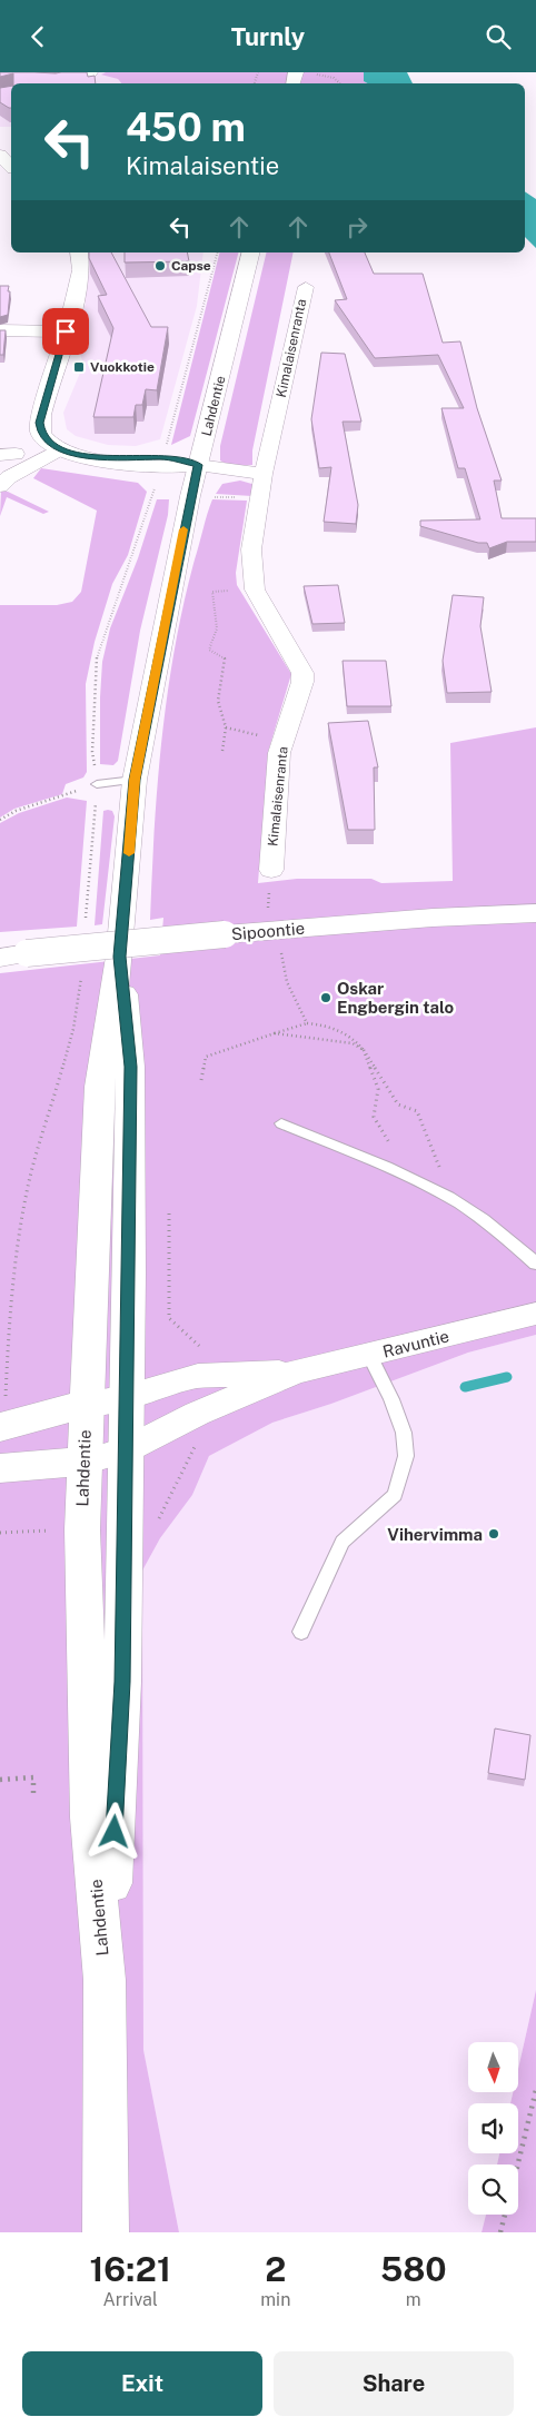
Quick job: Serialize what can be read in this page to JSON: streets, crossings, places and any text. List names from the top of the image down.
{
  "streets": {
    "main road": ["Lahdentie", "Sipoontie"],
    "street": ["Kimalaisenranta", "Ravuntie"]
  },
  "crossings": [
    ["Lahdentie", "Ravuntie"]
  ],
  "places": {
    "other": ["Capse", "Oskar Engbergin talo", "Vihervimma"],
    "transit": ["Vuokkotie"]
  },
  "north": "bottom",
  "page": {
    "header": "Turnly",
    "turn": ["450 m", "Kimalaisentie"],
    "eta": [
      "16:21",
      "Arrival",
      "2",
      "min",
      "580",
      "m"
    ],
    "buttons": ["Exit", "Share"]
  }
}
